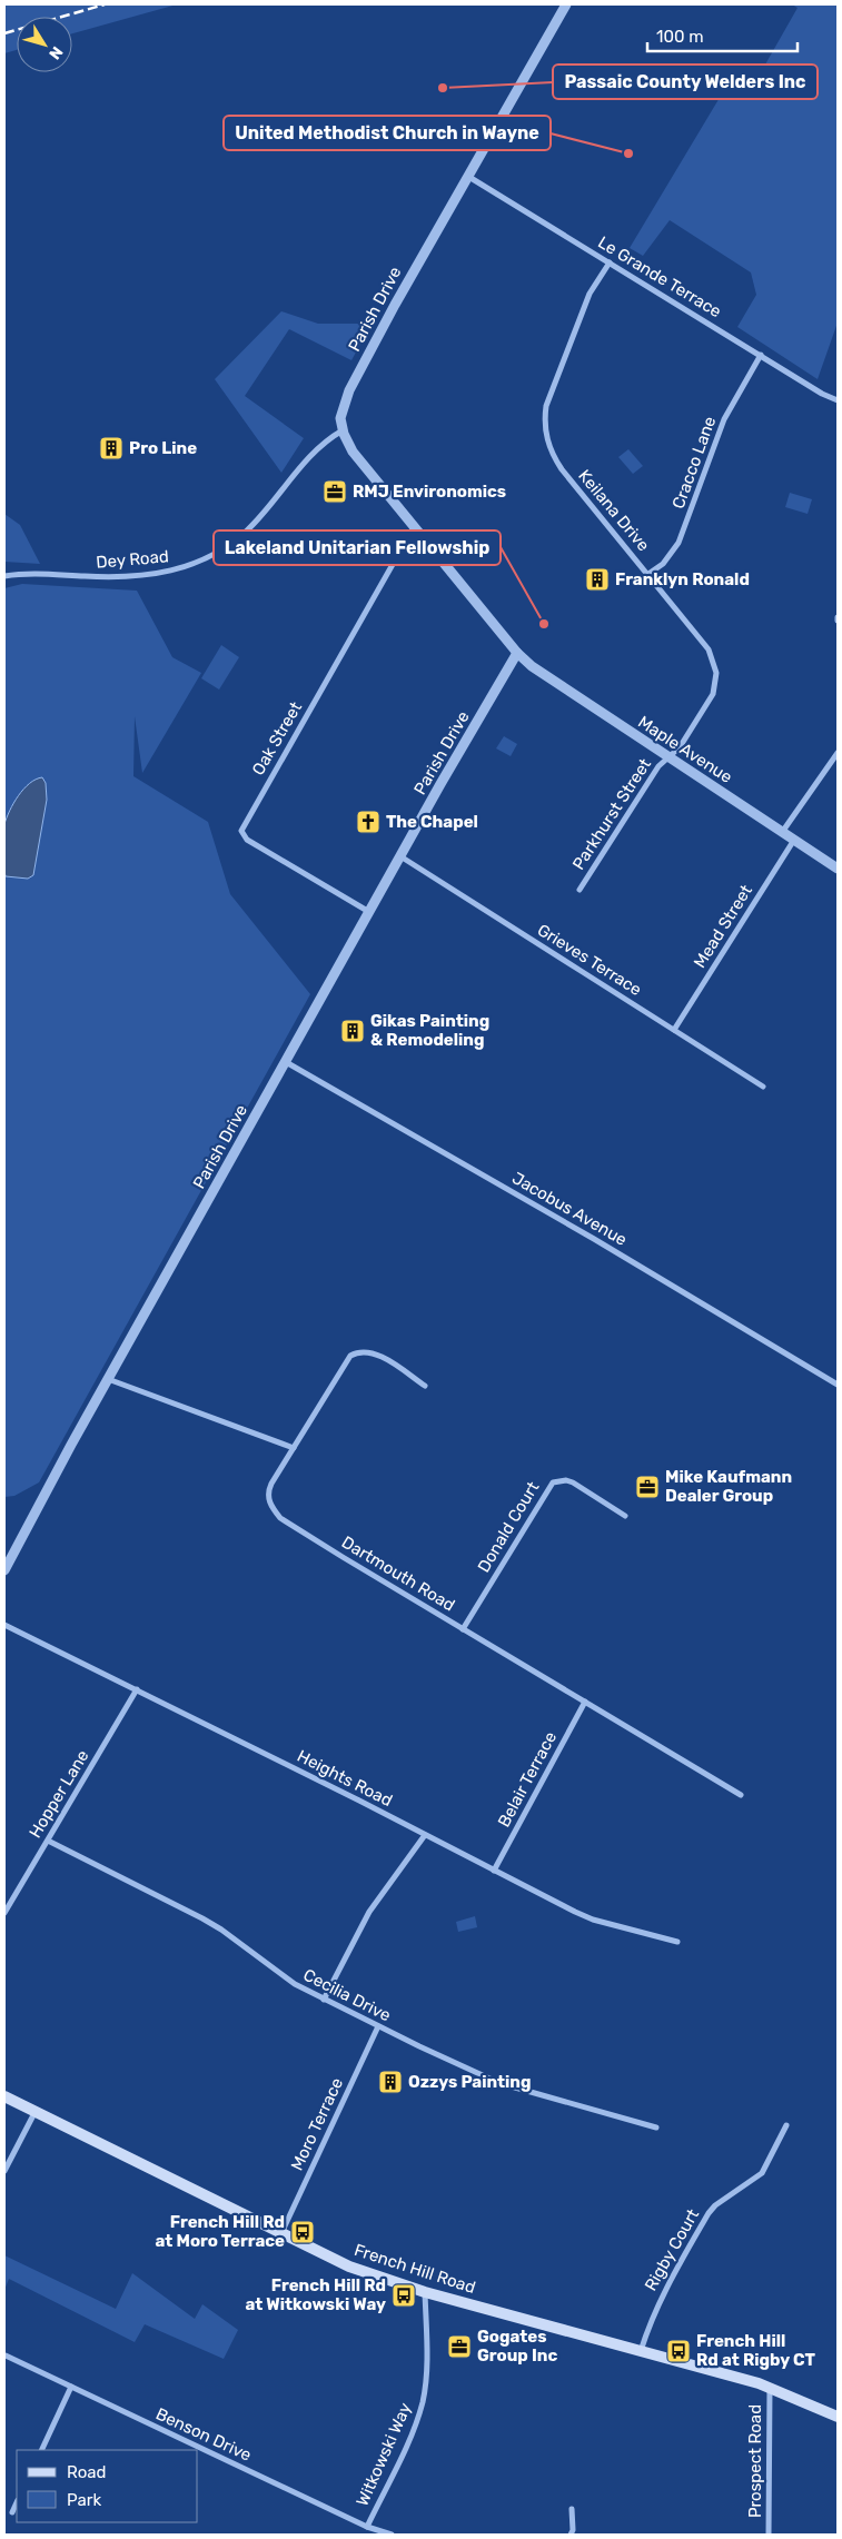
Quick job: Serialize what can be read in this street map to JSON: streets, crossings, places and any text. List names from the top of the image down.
{
  "streets": {
    "main road": ["French Hill Road"],
    "street": [
      "Le Grande Terrace",
      "Parish Drive",
      "Cracco Lane",
      "Keilana Drive",
      "Dey Road",
      "Oak Street",
      "Maple Avenue",
      "Parkhurst Street",
      "Mead Street",
      "Grieves Terrace",
      "Jacobus Avenue",
      "Donald Court",
      "Dartmouth Road",
      "Heights Road",
      "Belair Terrace",
      "Hopper Lane",
      "Cecilia Drive",
      "Moro Terrace",
      "Rigby Court",
      "Benson Drive",
      "Witkowski Way",
      "Prospect Road"
    ]
  },
  "crossings": [
    ["Le Grande Terrace", "Parish Drive"],
    ["Le Grande Terrace", "Cracco Lane"],
    ["Le Grande Terrace", "Keilana Drive"],
    ["Parish Drive", "Dey Road"],
    ["Parish Drive", "Oak Street"],
    ["Parish Drive", "Maple Avenue"],
    ["Parish Drive", "Grieves Terrace"],
    ["Parish Drive", "Jacobus Avenue"],
    ["Cracco Lane", "Keilana Drive"],
    ["Keilana Drive", "Maple Avenue"],
    ["Keilana Drive", "Parkhurst Street"],
    ["Maple Avenue", "Parkhurst Street"],
    ["Maple Avenue", "Mead Street"],
    ["Mead Street", "Grieves Terrace"],
    ["Donald Court", "Dartmouth Road"],
    ["Dartmouth Road", "Belair Terrace"],
    ["Heights Road", "Belair Terrace"],
    ["Heights Road", "Hopper Lane"],
    ["Hopper Lane", "Cecilia Drive"],
    ["Cecilia Drive", "Moro Terrace"],
    ["Moro Terrace", "French Hill Road"],
    ["Rigby Court", "French Hill Road"],
    ["French Hill Road", "Witkowski Way"],
    ["French Hill Road", "Prospect Road"],
    ["Benson Drive", "Witkowski Way"]
  ],
  "places": {
    "other": ["Passaic County Welders Inc", "United Methodist Church in Wayne", "Lakeland Unitarian Fellowship"],
    "building": [
      "Pro Line",
      "Franklyn Ronald",
      "Gikas Painting & Remodeling",
      "Ozzys Painting"
    ],
    "office": ["RMJ Environomics", "Mike Kaufmann Dealer Group", "Gogates Group Inc"],
    "church": ["The Chapel"],
    "bus stop": ["French Hill Rd at Moro Terrace", "French Hill Rd at Witkowski Way", "French Hill Rd at Rigby CT"]
  },
  "legend": ["Road", "Park"],
  "scale_bar": "100 m",
  "north": "bottom right"
}
